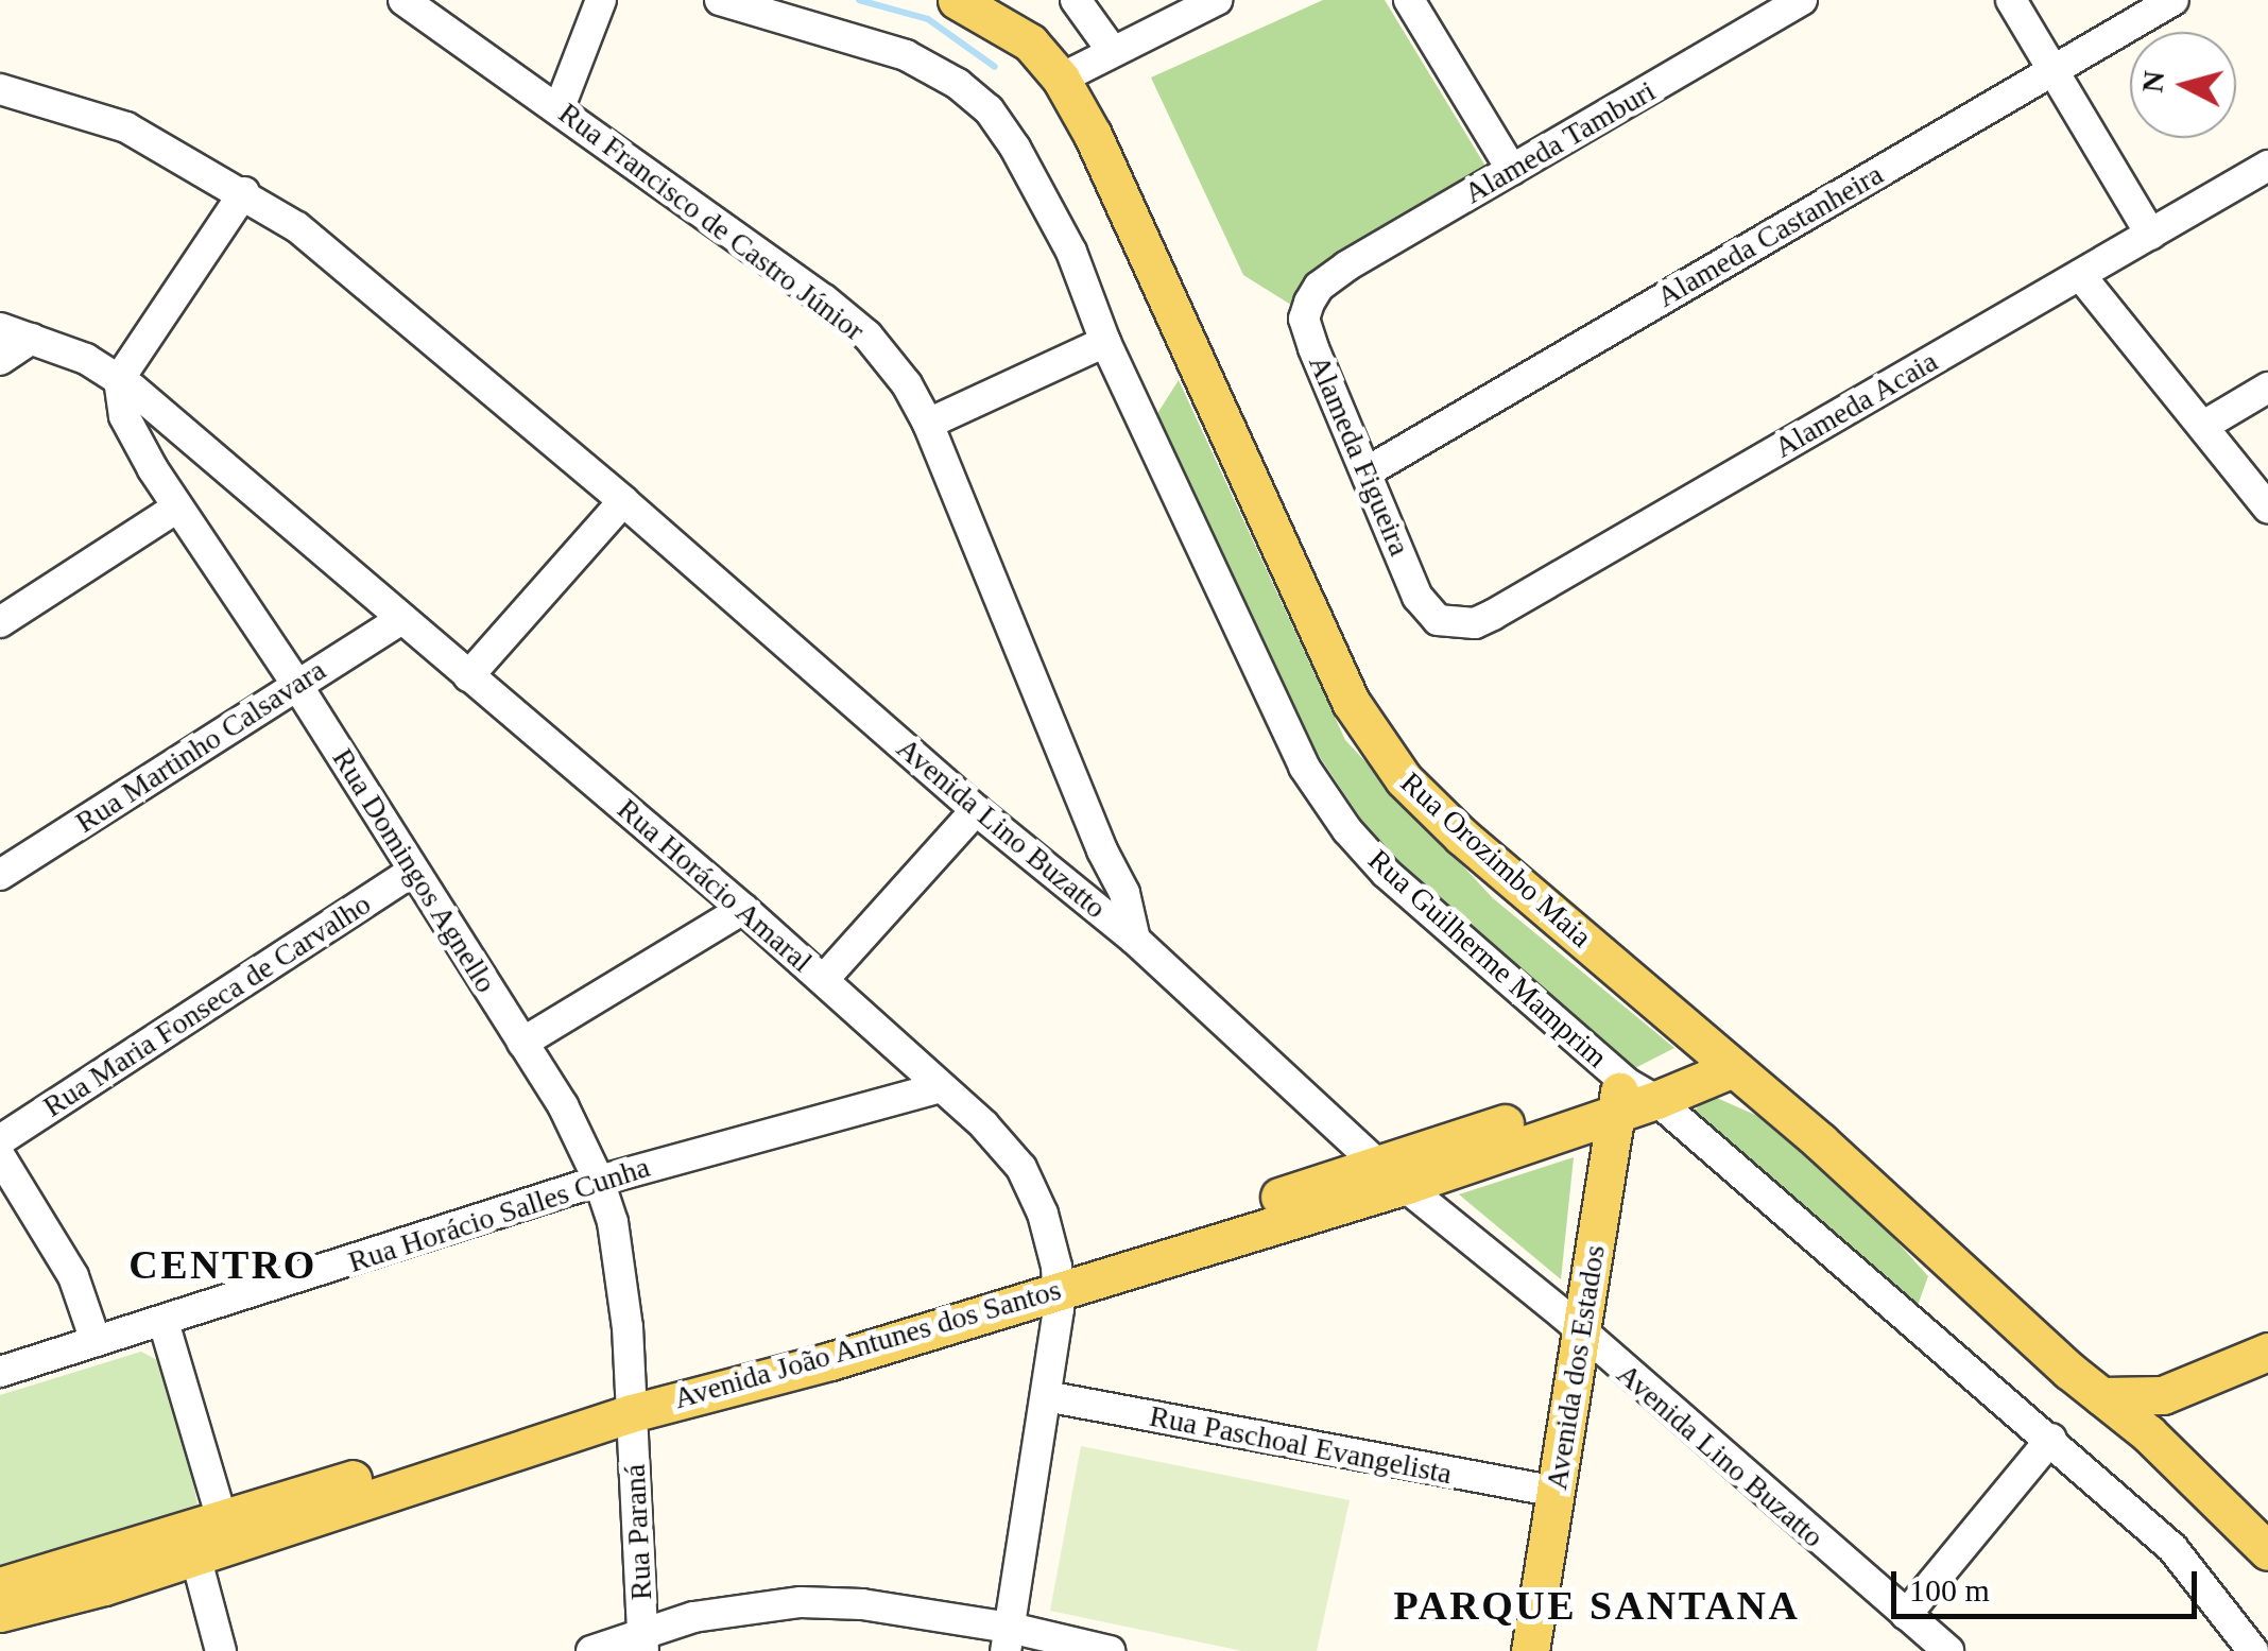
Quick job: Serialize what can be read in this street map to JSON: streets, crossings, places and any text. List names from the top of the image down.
{
  "streets": {
    "main road": ["Rua Orozimbo Maia", "Avenida João Antunes dos Santos", "Avenida dos Estados"],
    "street": [
      "Alameda Tamburi",
      "Rua Francisco de Castro Júnior",
      "Alameda Castanheira",
      "Alameda Acaia",
      "Alameda Figueira",
      "Rua Martinho Calsavara",
      "Avenida Lino Buzatto",
      "Rua Domingos Agnello",
      "Rua Horácio Amaral",
      "Rua Guilherme Mamprim",
      "Rua Maria Fonseca de Carvalho",
      "Rua Horácio Salles Cunha",
      "Rua Paschoal Evangelista",
      "Rua Paraná"
    ]
  },
  "crossings": [
    ["Alameda Tamburi", "Alameda Figueira"],
    ["Rua Francisco de Castro Júnior", "Avenida Lino Buzatto"],
    ["Alameda Castanheira", "Alameda Figueira"],
    ["Alameda Acaia", "Alameda Figueira"],
    ["Rua Martinho Calsavara", "Rua Domingos Agnello"],
    ["Rua Martinho Calsavara", "Rua Horácio Amaral"],
    ["Avenida Lino Buzatto", "Avenida João Antunes dos Santos"],
    ["Avenida Lino Buzatto", "Avenida dos Estados"],
    ["Rua Orozimbo Maia", "Avenida João Antunes dos Santos"],
    ["Rua Domingos Agnello", "Rua Horácio Amaral"],
    ["Rua Domingos Agnello", "Rua Maria Fonseca de Carvalho"],
    ["Rua Domingos Agnello", "Rua Horácio Salles Cunha"],
    ["Rua Domingos Agnello", "Avenida João Antunes dos Santos"],
    ["Rua Domingos Agnello", "Rua Paraná"],
    ["Rua Horácio Amaral", "Rua Horácio Salles Cunha"],
    ["Rua Horácio Amaral", "Avenida João Antunes dos Santos"],
    ["Rua Horácio Amaral", "Rua Paschoal Evangelista"],
    ["Rua Guilherme Mamprim", "Avenida João Antunes dos Santos"],
    ["Rua Guilherme Mamprim", "Avenida dos Estados"],
    ["Avenida João Antunes dos Santos", "Avenida dos Estados"],
    ["Avenida João Antunes dos Santos", "Rua Paraná"],
    ["Avenida dos Estados", "Rua Paschoal Evangelista"]
  ],
  "districts": ["CENTRO", "PARQUE SANTANA"],
  "scale_bar": "100 m",
  "north": "left"
}
